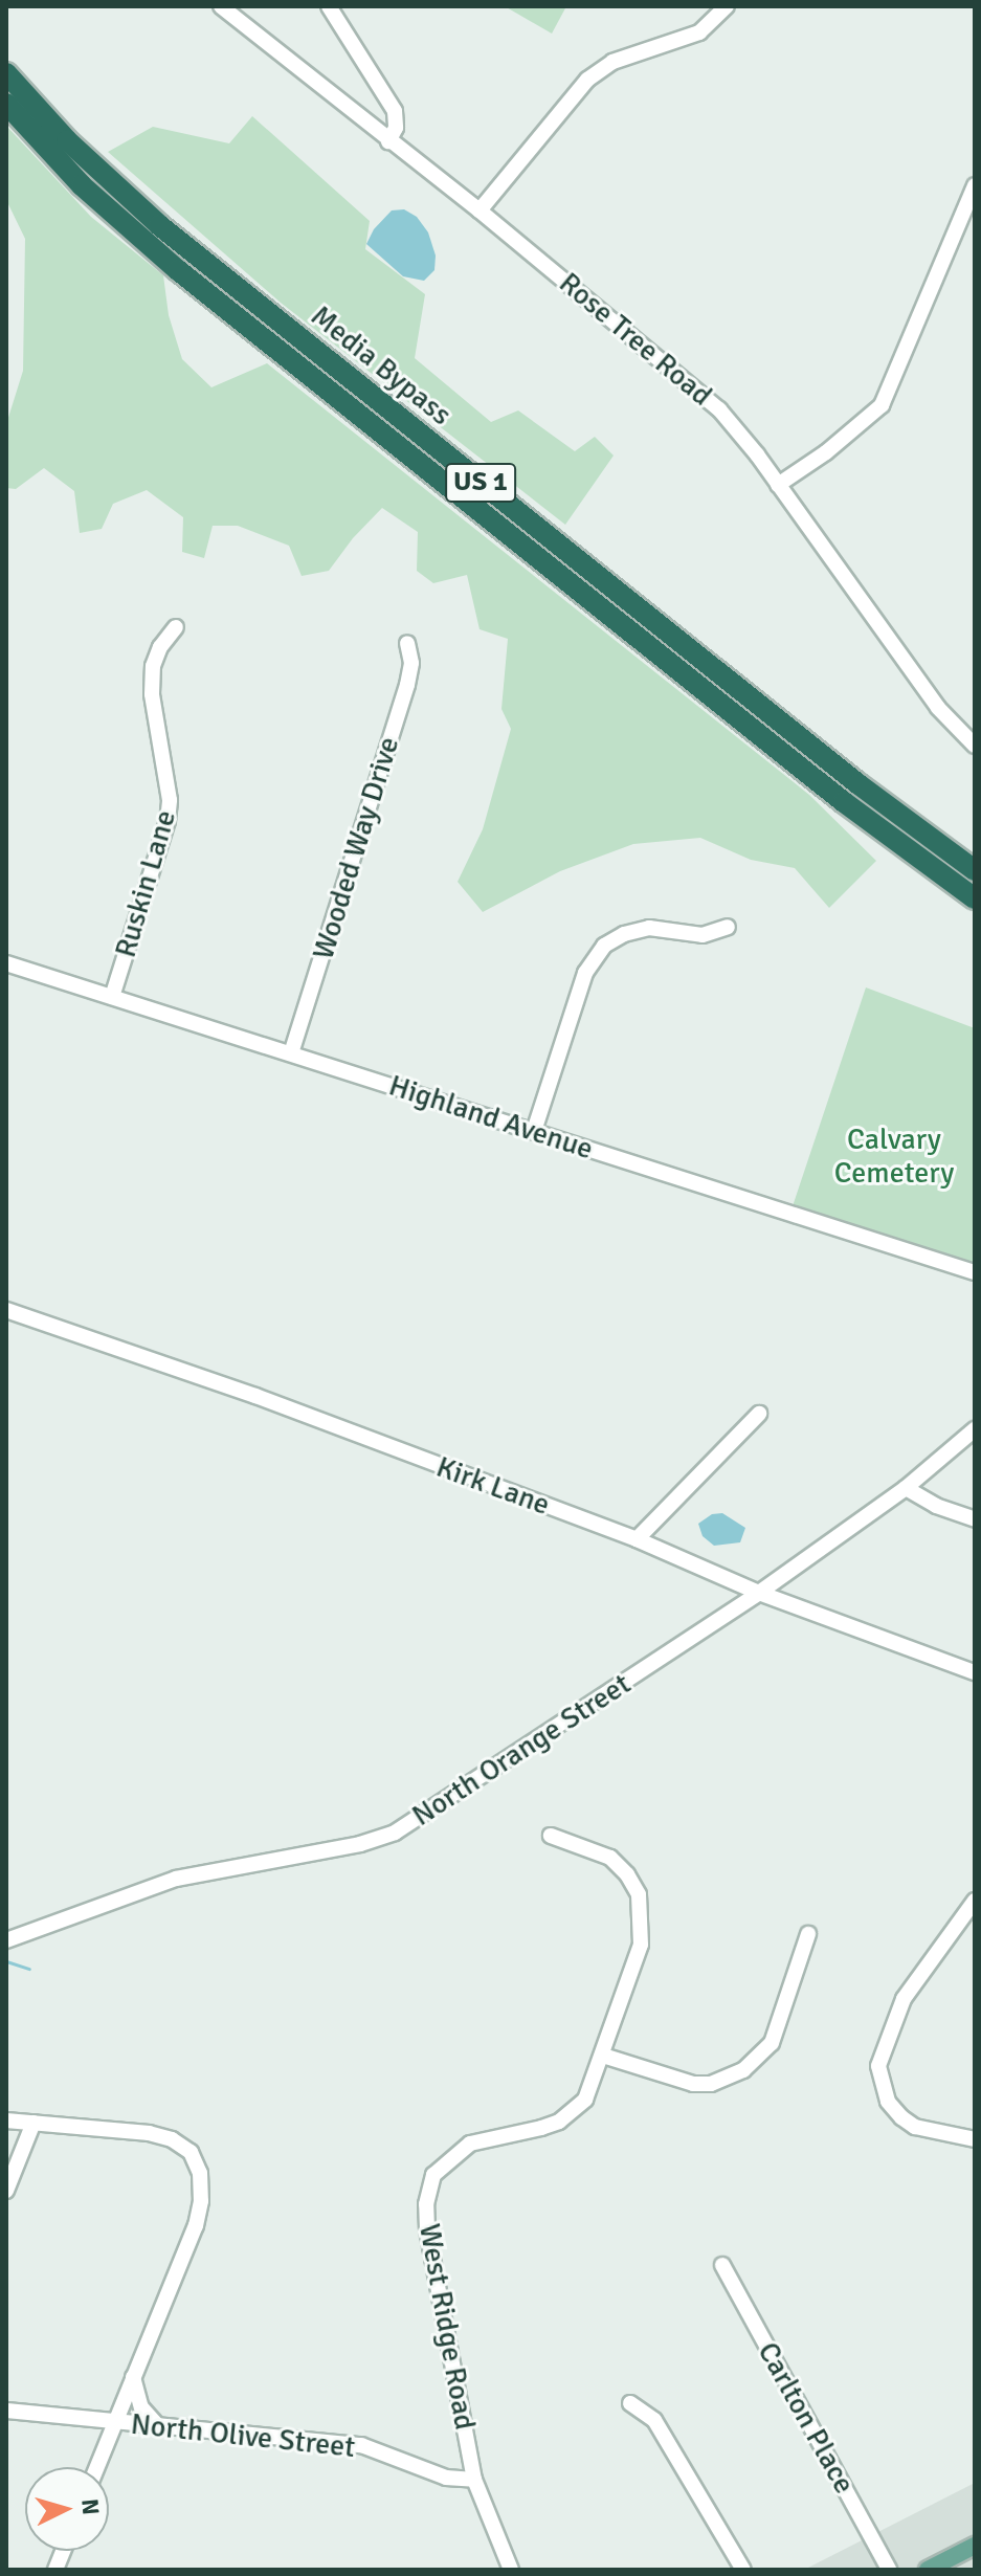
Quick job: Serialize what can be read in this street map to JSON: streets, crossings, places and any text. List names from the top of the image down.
{
  "streets": {
    "highway": ["Media Bypass", "US 1"],
    "street": [
      "Rose Tree Road",
      "Wooded Way Drive",
      "Ruskin Lane",
      "Highland Avenue",
      "Kirk Lane",
      "North Orange Street",
      "West Ridge Road",
      "Carlton Place",
      "North Olive Street"
    ]
  },
  "crossings": [
    ["Wooded Way Drive", "Highland Avenue"],
    ["Ruskin Lane", "Highland Avenue"],
    ["Kirk Lane", "North Orange Street"],
    ["West Ridge Road", "North Olive Street"]
  ],
  "parks": ["Calvary Cemetery"],
  "north": "right"
}
